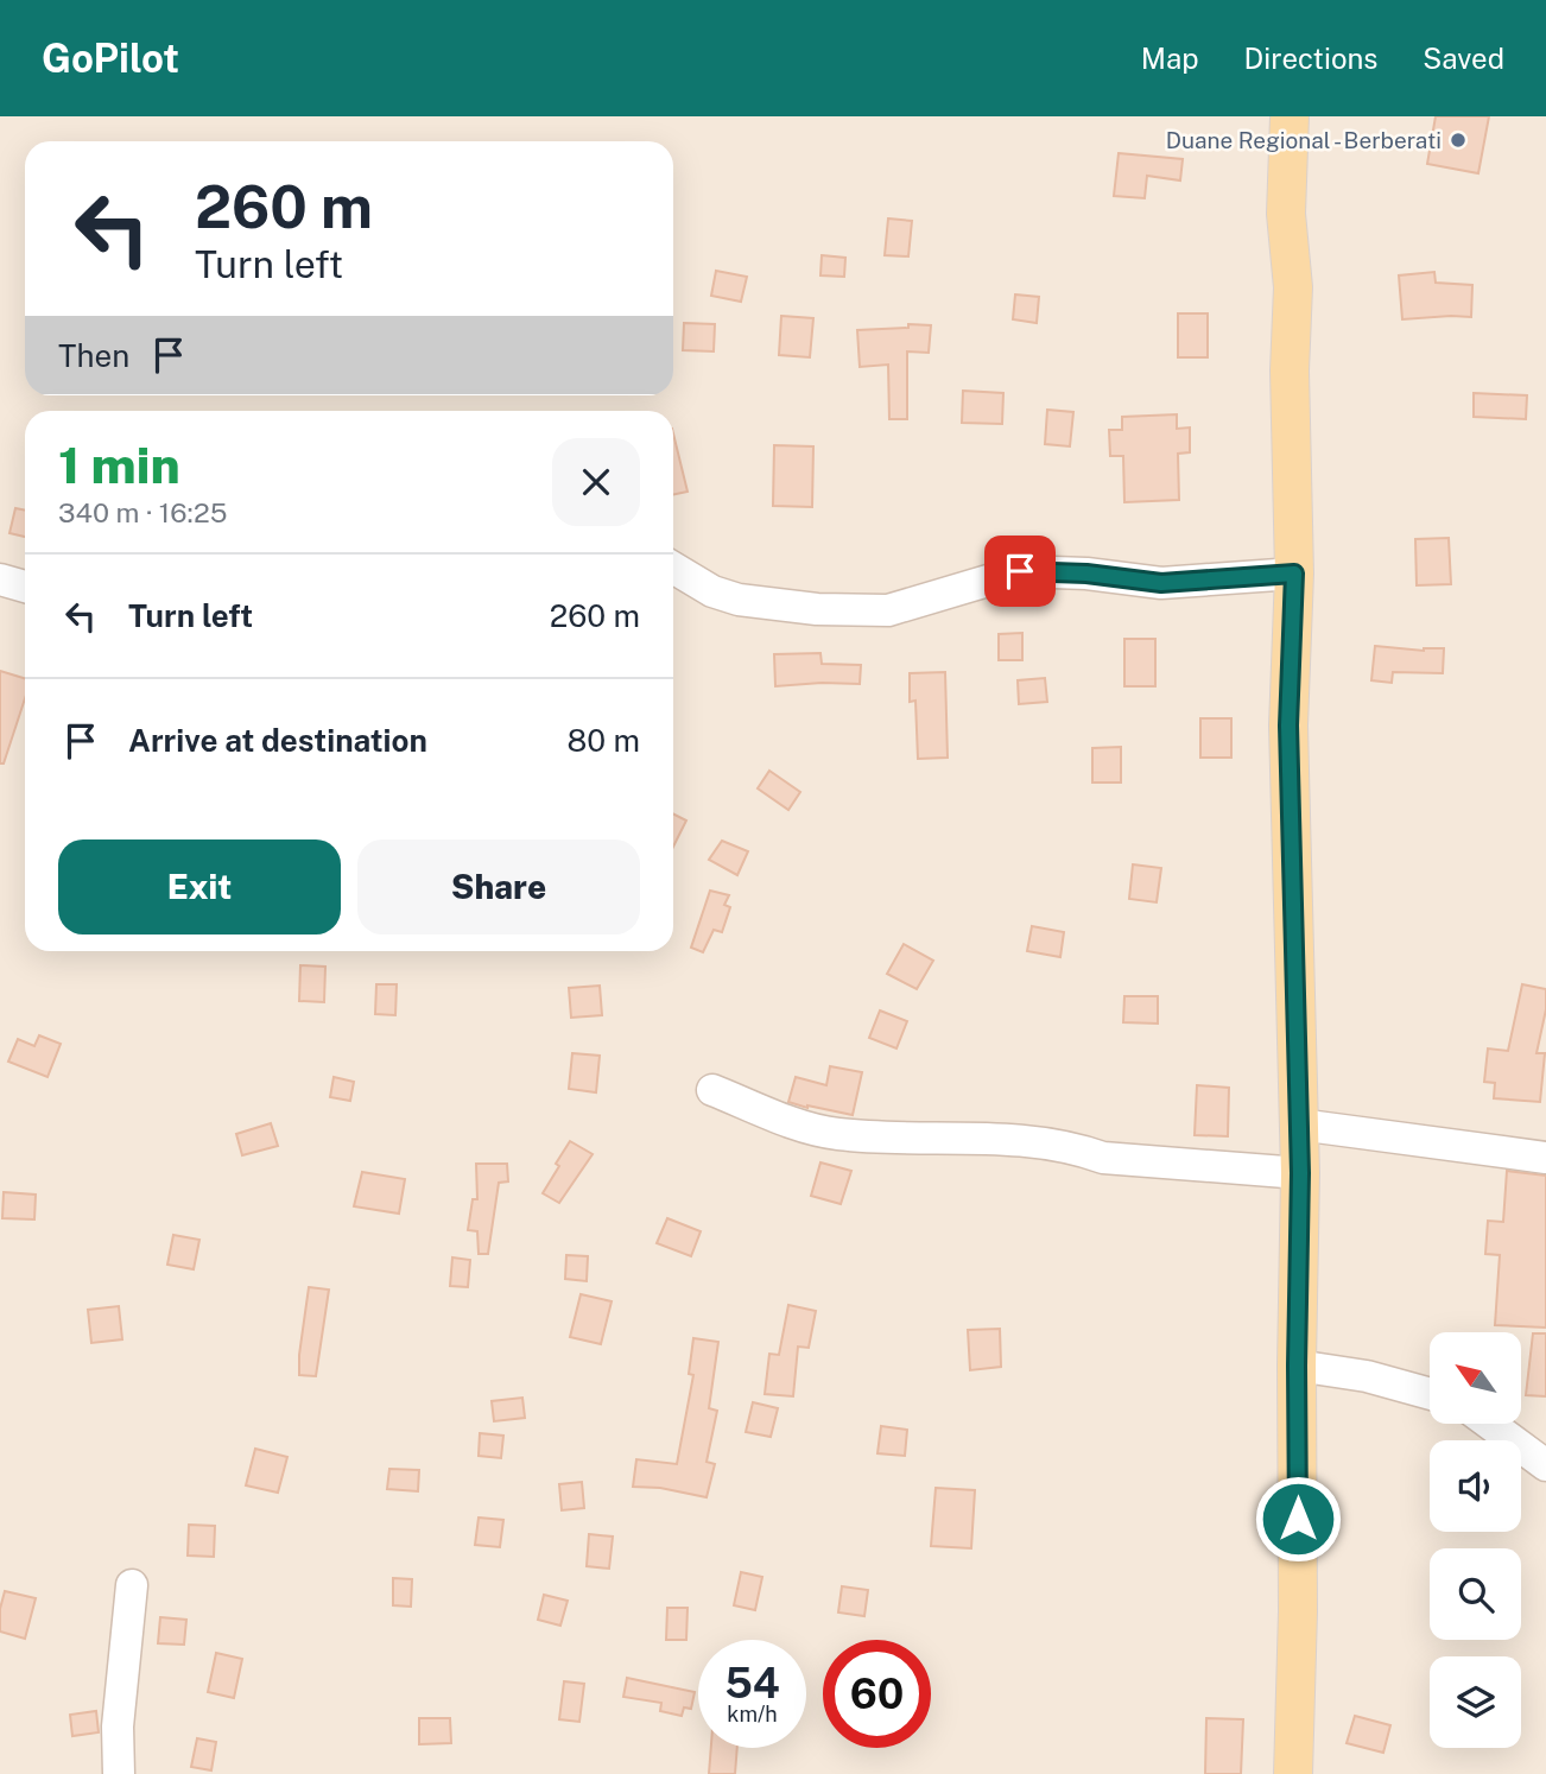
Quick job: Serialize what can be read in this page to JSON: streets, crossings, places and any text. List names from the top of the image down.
{
  "places": ["Duane Regional - Berberati"],
  "north": "top left",
  "page": {
    "header": "GoPilot",
    "nav": ["Map", "Directions", "Saved"],
    "turn": ["260 m", "Turn left"],
    "then": "Then",
    "heading": ["1 min", "340 m · 16:25"],
    "list": [
      {
        "name": "Turn left",
        "value": "260 m"
      },
      {
        "name": "Arrive at destination",
        "value": "80 m"
      }
    ],
    "buttons": ["Exit", "Share"],
    "speed": "54 km/h",
    "limit": "60"
  }
}
